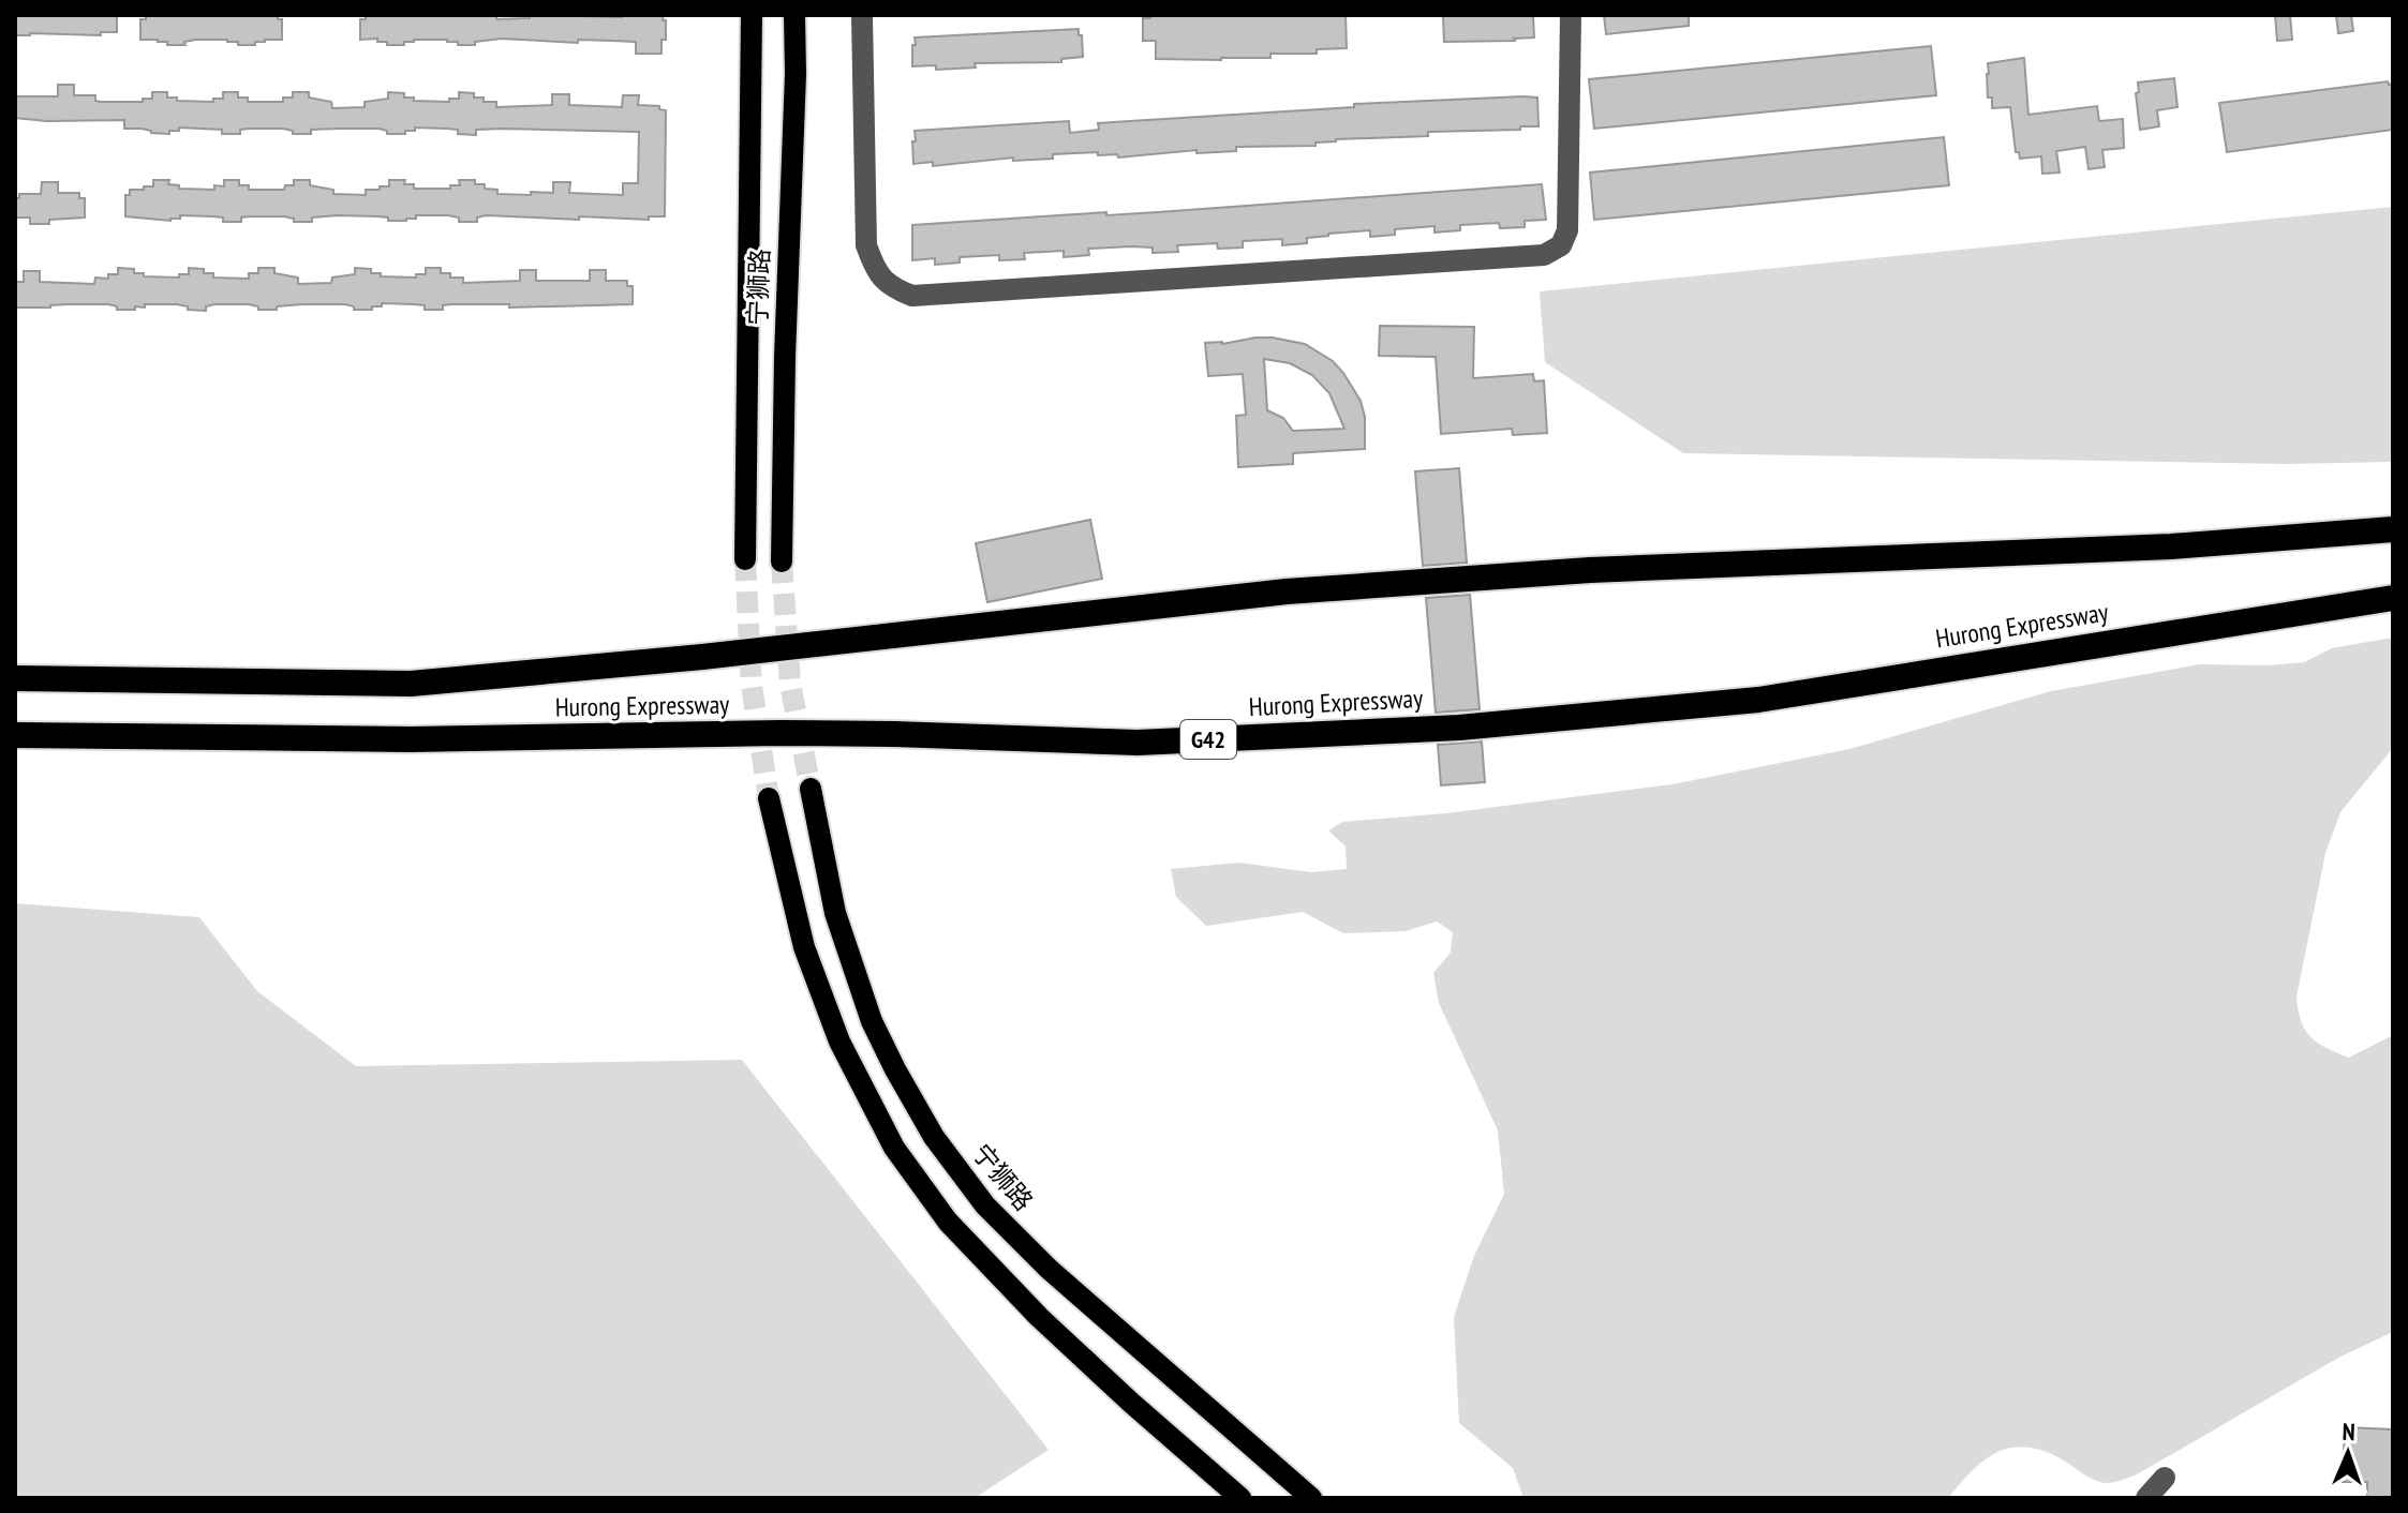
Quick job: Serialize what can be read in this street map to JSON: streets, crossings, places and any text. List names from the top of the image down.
{
  "streets": {
    "highway": ["Hurong Expressway", "G42"],
    "main road": ["宁狮路"]
  },
  "north": "top"
}
